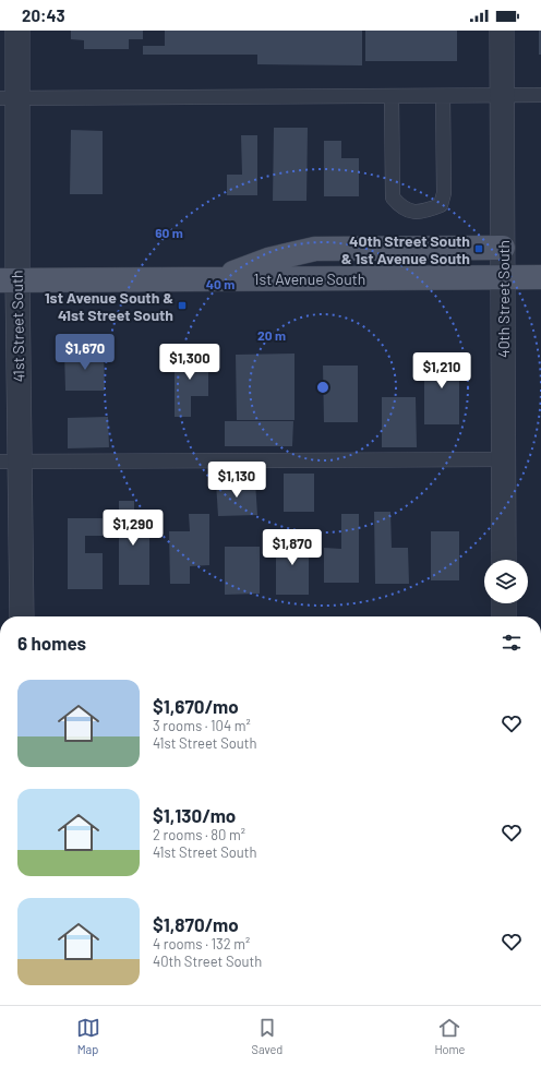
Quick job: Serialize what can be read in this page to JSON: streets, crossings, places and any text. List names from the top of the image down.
{
  "streets": {
    "main road": ["1st Avenue South"],
    "street": ["40th Street South", "41st Street South"]
  },
  "crossings": [
    ["1st Avenue South", "40th Street South"],
    ["1st Avenue South", "41st Street South"]
  ],
  "places": {
    "transit": ["40th Street South & 1st Avenue South", "1st Avenue South & 41st Street South"]
  },
  "page": {
    "status": "20:43",
    "price": [
      "$1,670",
      "$1,300",
      "$1,210",
      "$1,130",
      "$1,290",
      "$1,870"
    ],
    "heading": "6 homes",
    "list": [
      {
        "name": "$1,670/mo",
        "note": "3 rooms · 104 m² · 41st Street South"
      },
      {
        "name": "$1,130/mo",
        "note": "2 rooms · 80 m² · 41st Street South"
      },
      {
        "name": "$1,870/mo",
        "note": "4 rooms · 132 m² · 40th Street South"
      }
    ],
    "tabs": ["Map", "Saved", "Home"]
  },
  "rings": ["60 m", "40 m", "20 m"]
}
